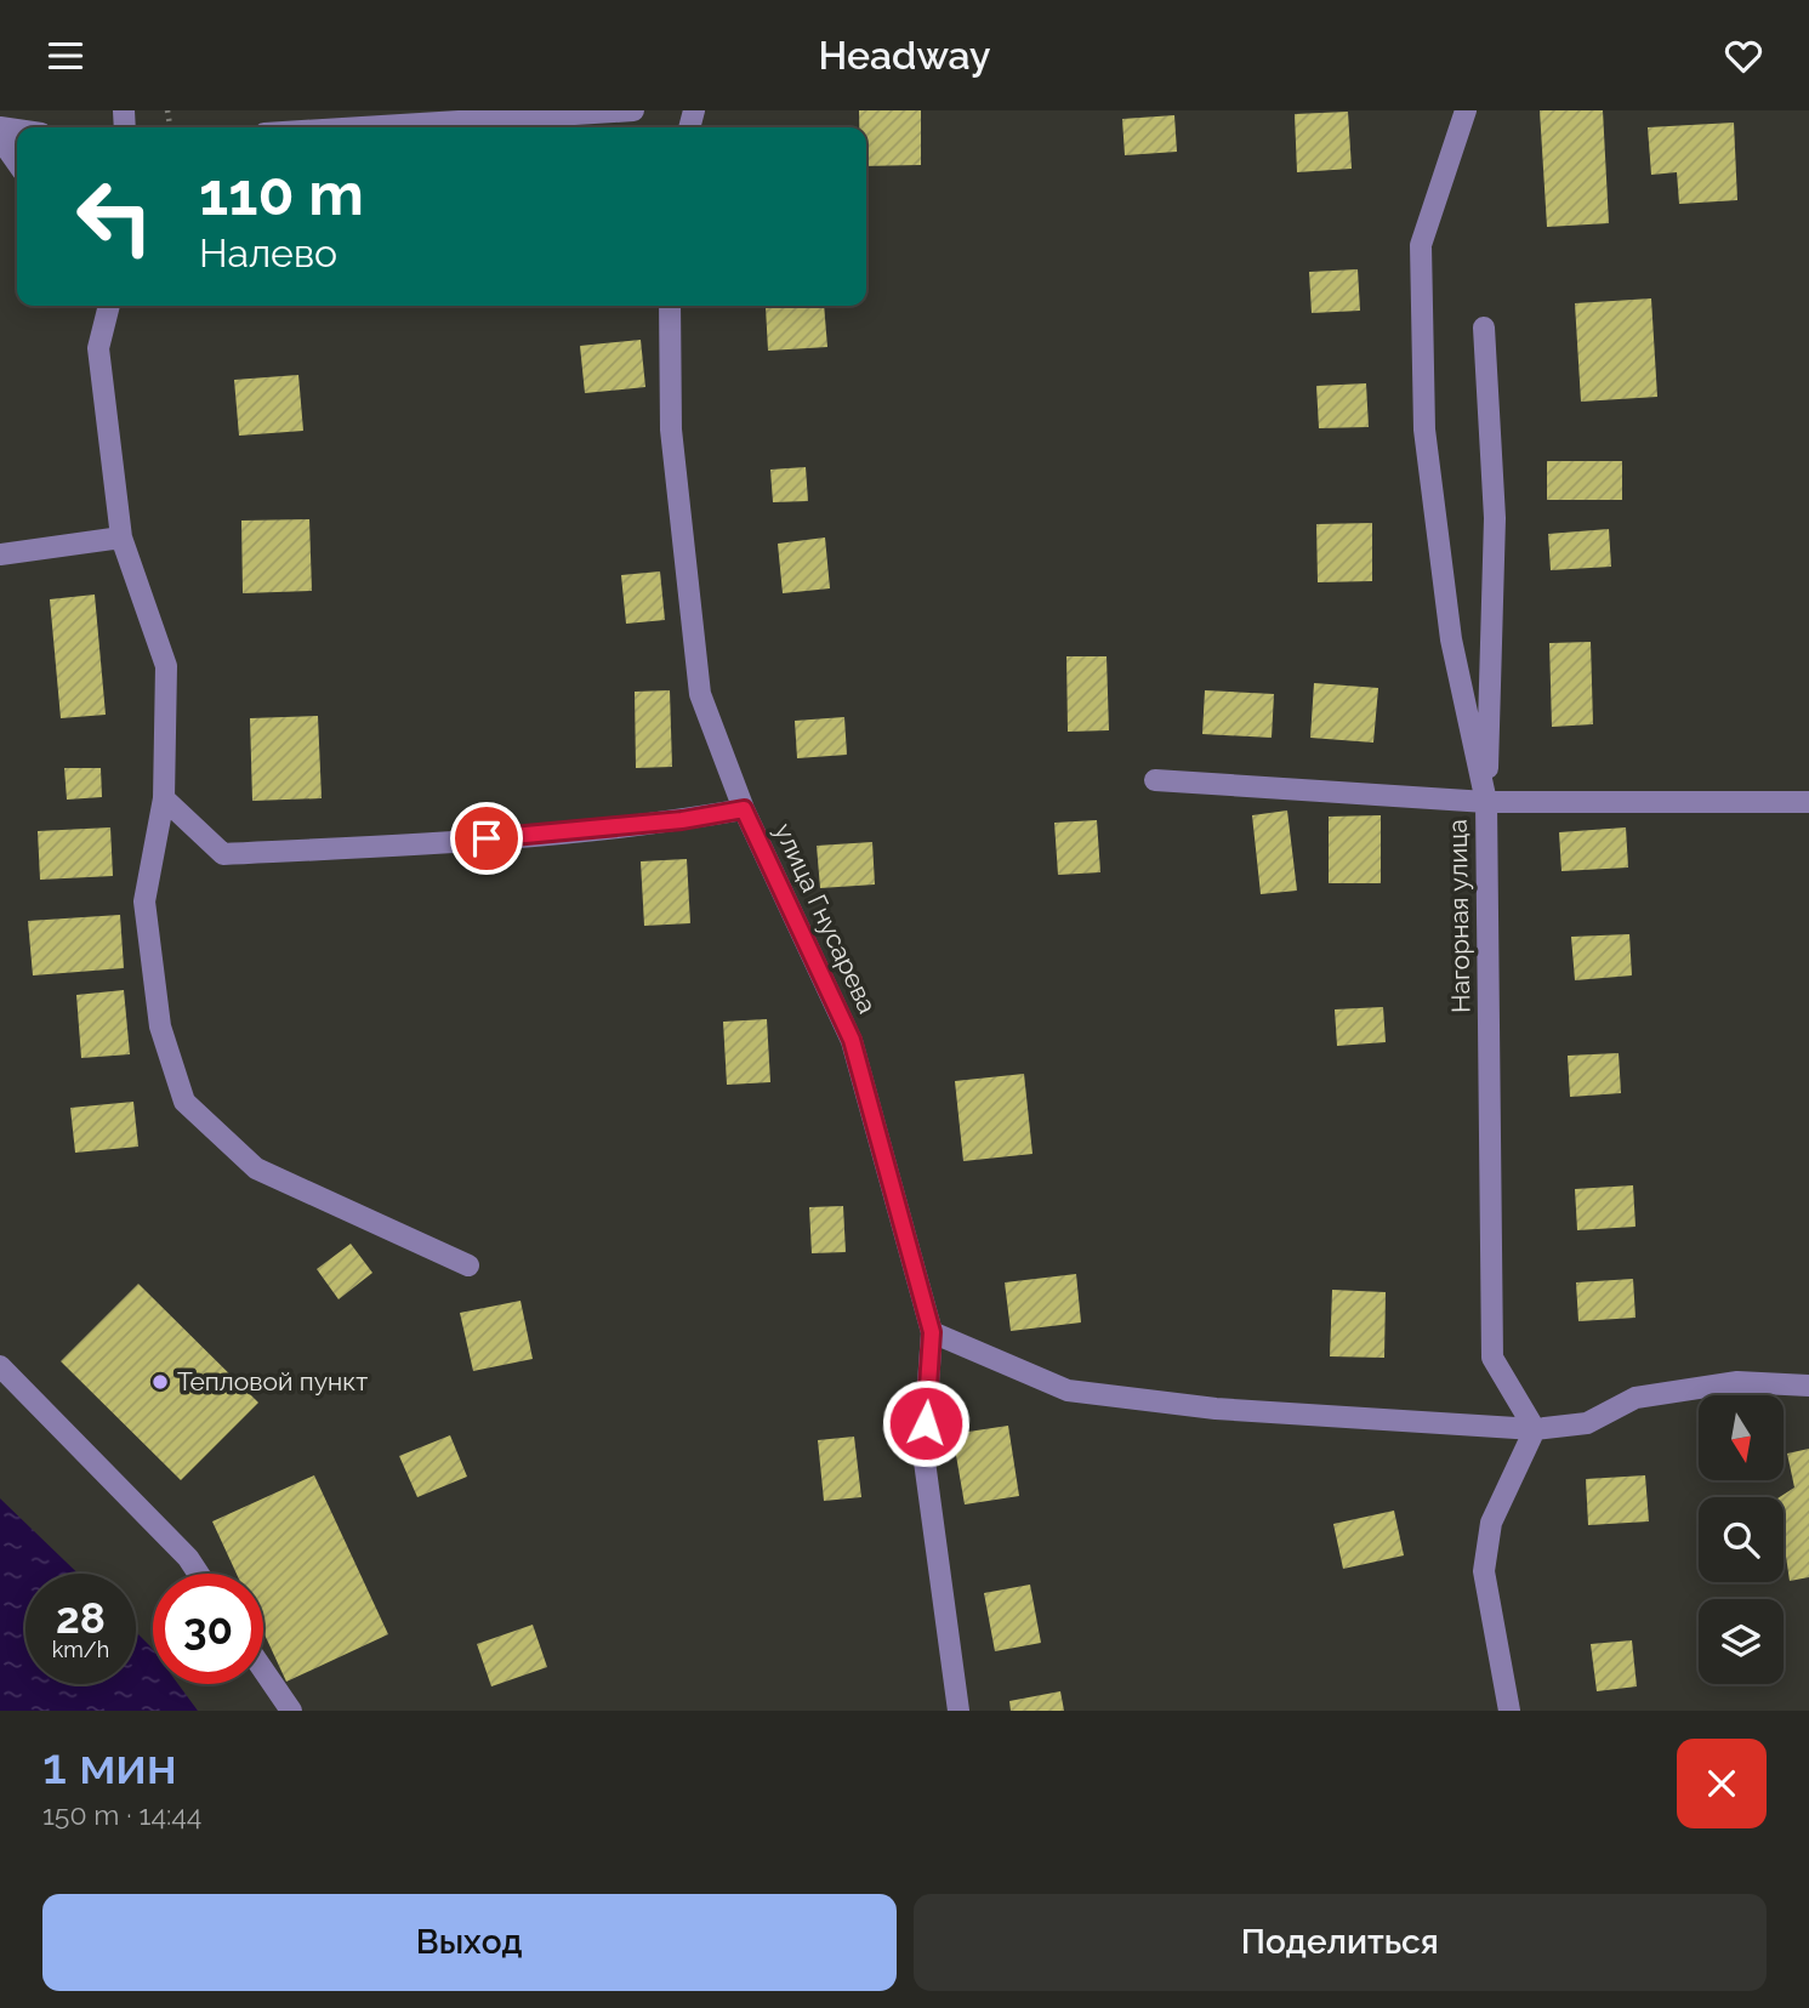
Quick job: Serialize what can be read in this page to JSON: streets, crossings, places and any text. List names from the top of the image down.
{
  "streets": {
    "street": ["Нагорная улица", "улица Гнусарева"]
  },
  "places": ["Тепловой пункт"],
  "north": "bottom",
  "page": {
    "header": "Headway",
    "turn": ["110 m", "Налево"],
    "speed": "28 km/h",
    "limit": "30",
    "heading": ["1 мин", "150 m · 14:44"],
    "buttons": ["Выход", "Поделиться"]
  }
}
